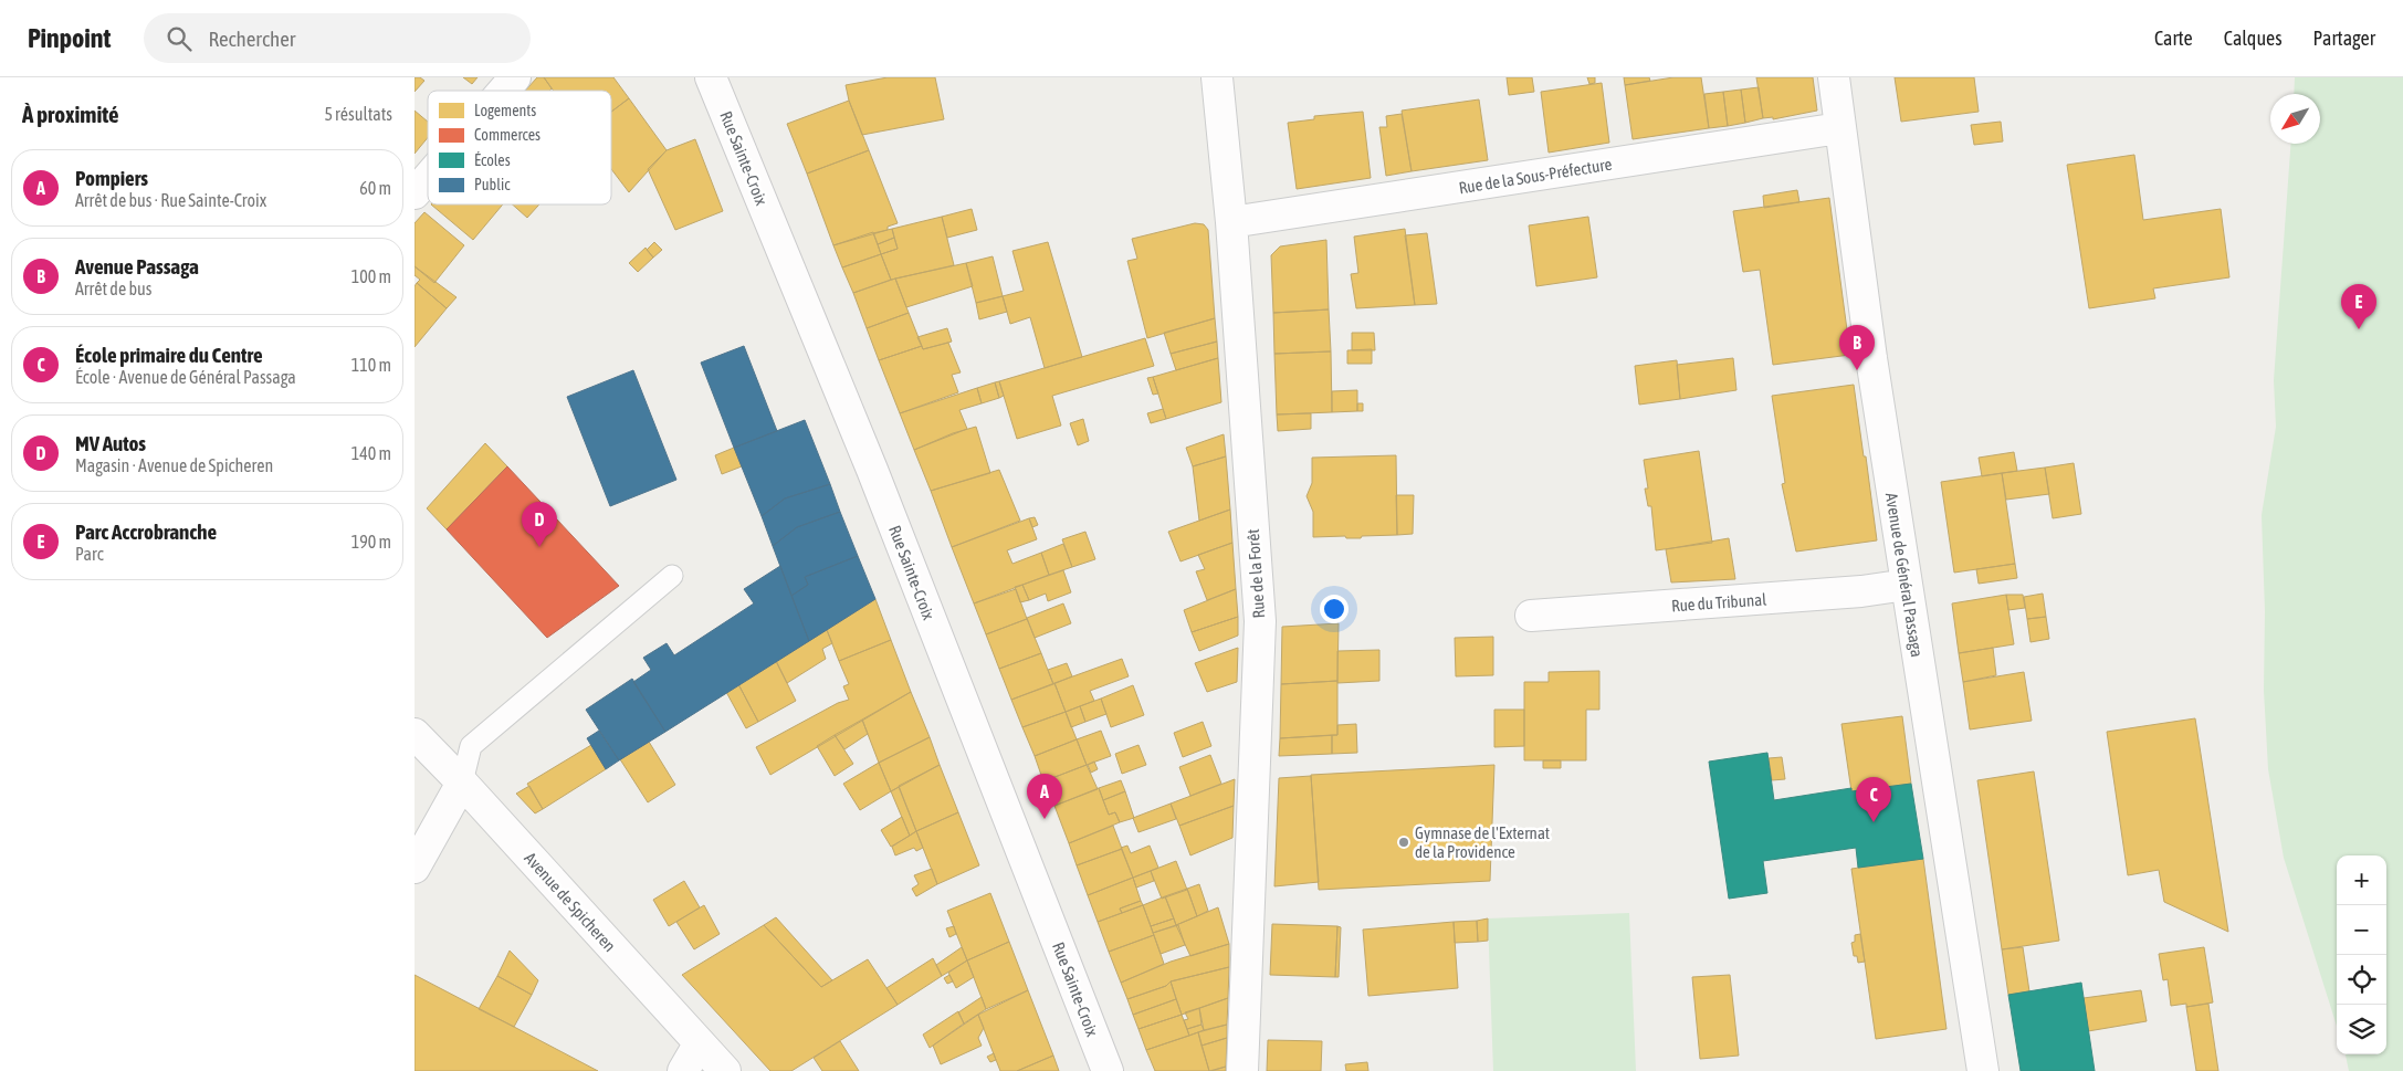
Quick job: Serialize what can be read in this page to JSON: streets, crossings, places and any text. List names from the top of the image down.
{
  "streets": {
    "street": [
      "Rue Sainte-Croix",
      "Rue de la Sous-Préfecture",
      "Rue de la Forêt",
      "Avenue de Général Passaga",
      "Rue du Tribunal",
      "Avenue de Spicheren"
    ]
  },
  "crossings": [
    ["Rue de la Sous-Préfecture", "Rue de la Forêt"],
    ["Rue de la Sous-Préfecture", "Avenue de Général Passaga"],
    ["Avenue de Général Passaga", "Rue du Tribunal"]
  ],
  "places": ["Gymnase de l'Externat de la Providence"],
  "legend": [
    "Logements",
    "Commerces",
    "Écoles",
    "Public"
  ],
  "north": "bottom left",
  "page": {
    "header": "Pinpoint",
    "search": "Rechercher",
    "nav": ["Carte", "Calques", "Partager"],
    "heading": ["À proximité", "5 résultats"],
    "list": [
      {
        "mark": "A",
        "name": "Pompiers",
        "note": "Arrêt de bus · Rue Sainte-Croix",
        "value": "60 m"
      },
      {
        "mark": "B",
        "name": "Avenue Passaga",
        "note": "Arrêt de bus",
        "value": "100 m"
      },
      {
        "mark": "C",
        "name": "École primaire du Centre",
        "note": "École · Avenue de Général Passaga",
        "value": "110 m"
      },
      {
        "mark": "D",
        "name": "MV Autos",
        "note": "Magasin · Avenue de Spicheren",
        "value": "140 m"
      },
      {
        "mark": "E",
        "name": "Parc Accrobranche",
        "note": "Parc",
        "value": "190 m"
      }
    ],
    "pins": [
      "E",
      "B",
      "D",
      "A",
      "C"
    ],
    "map_buttons": ["+", "−"]
  }
}
